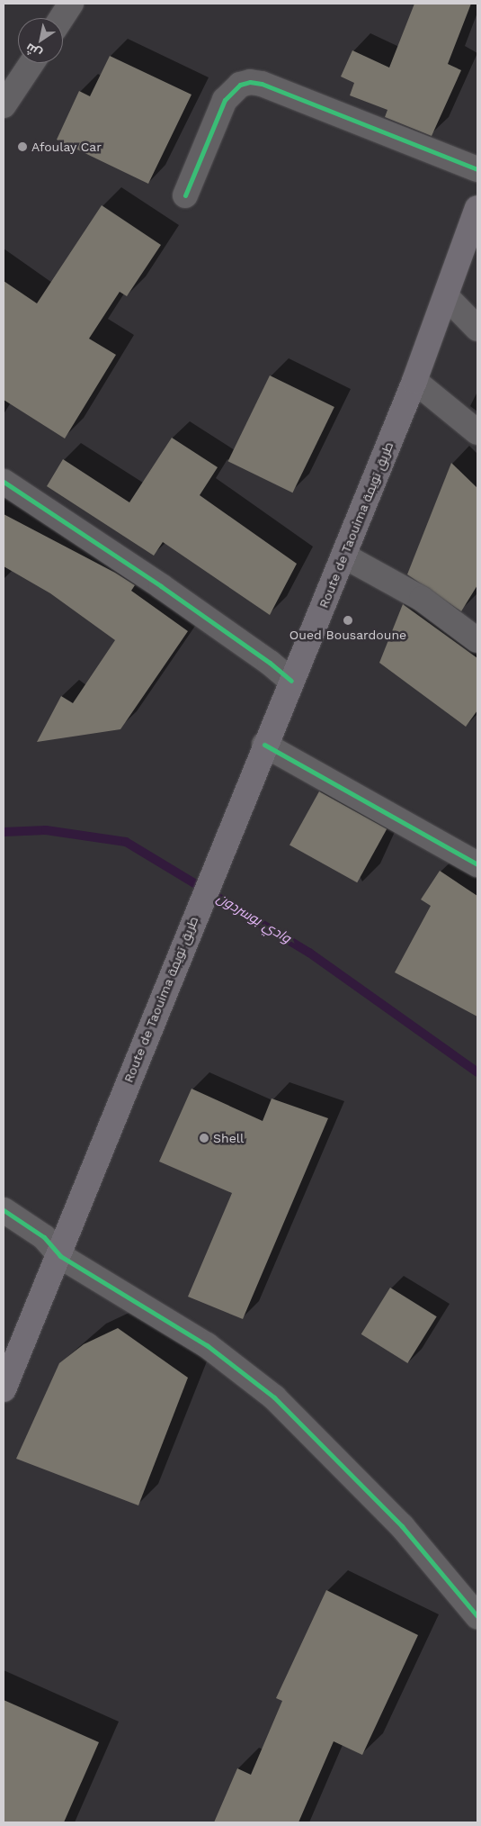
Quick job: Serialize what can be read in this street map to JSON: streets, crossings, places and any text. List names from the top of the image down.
{
  "streets": {
    "main road": ["Route de Taouima طريق تويمة"]
  },
  "water": ["وادي بوسردون"],
  "places": ["Afoulay Car", "Oued Bousardoune", "Shell"],
  "north": "bottom left"
}
